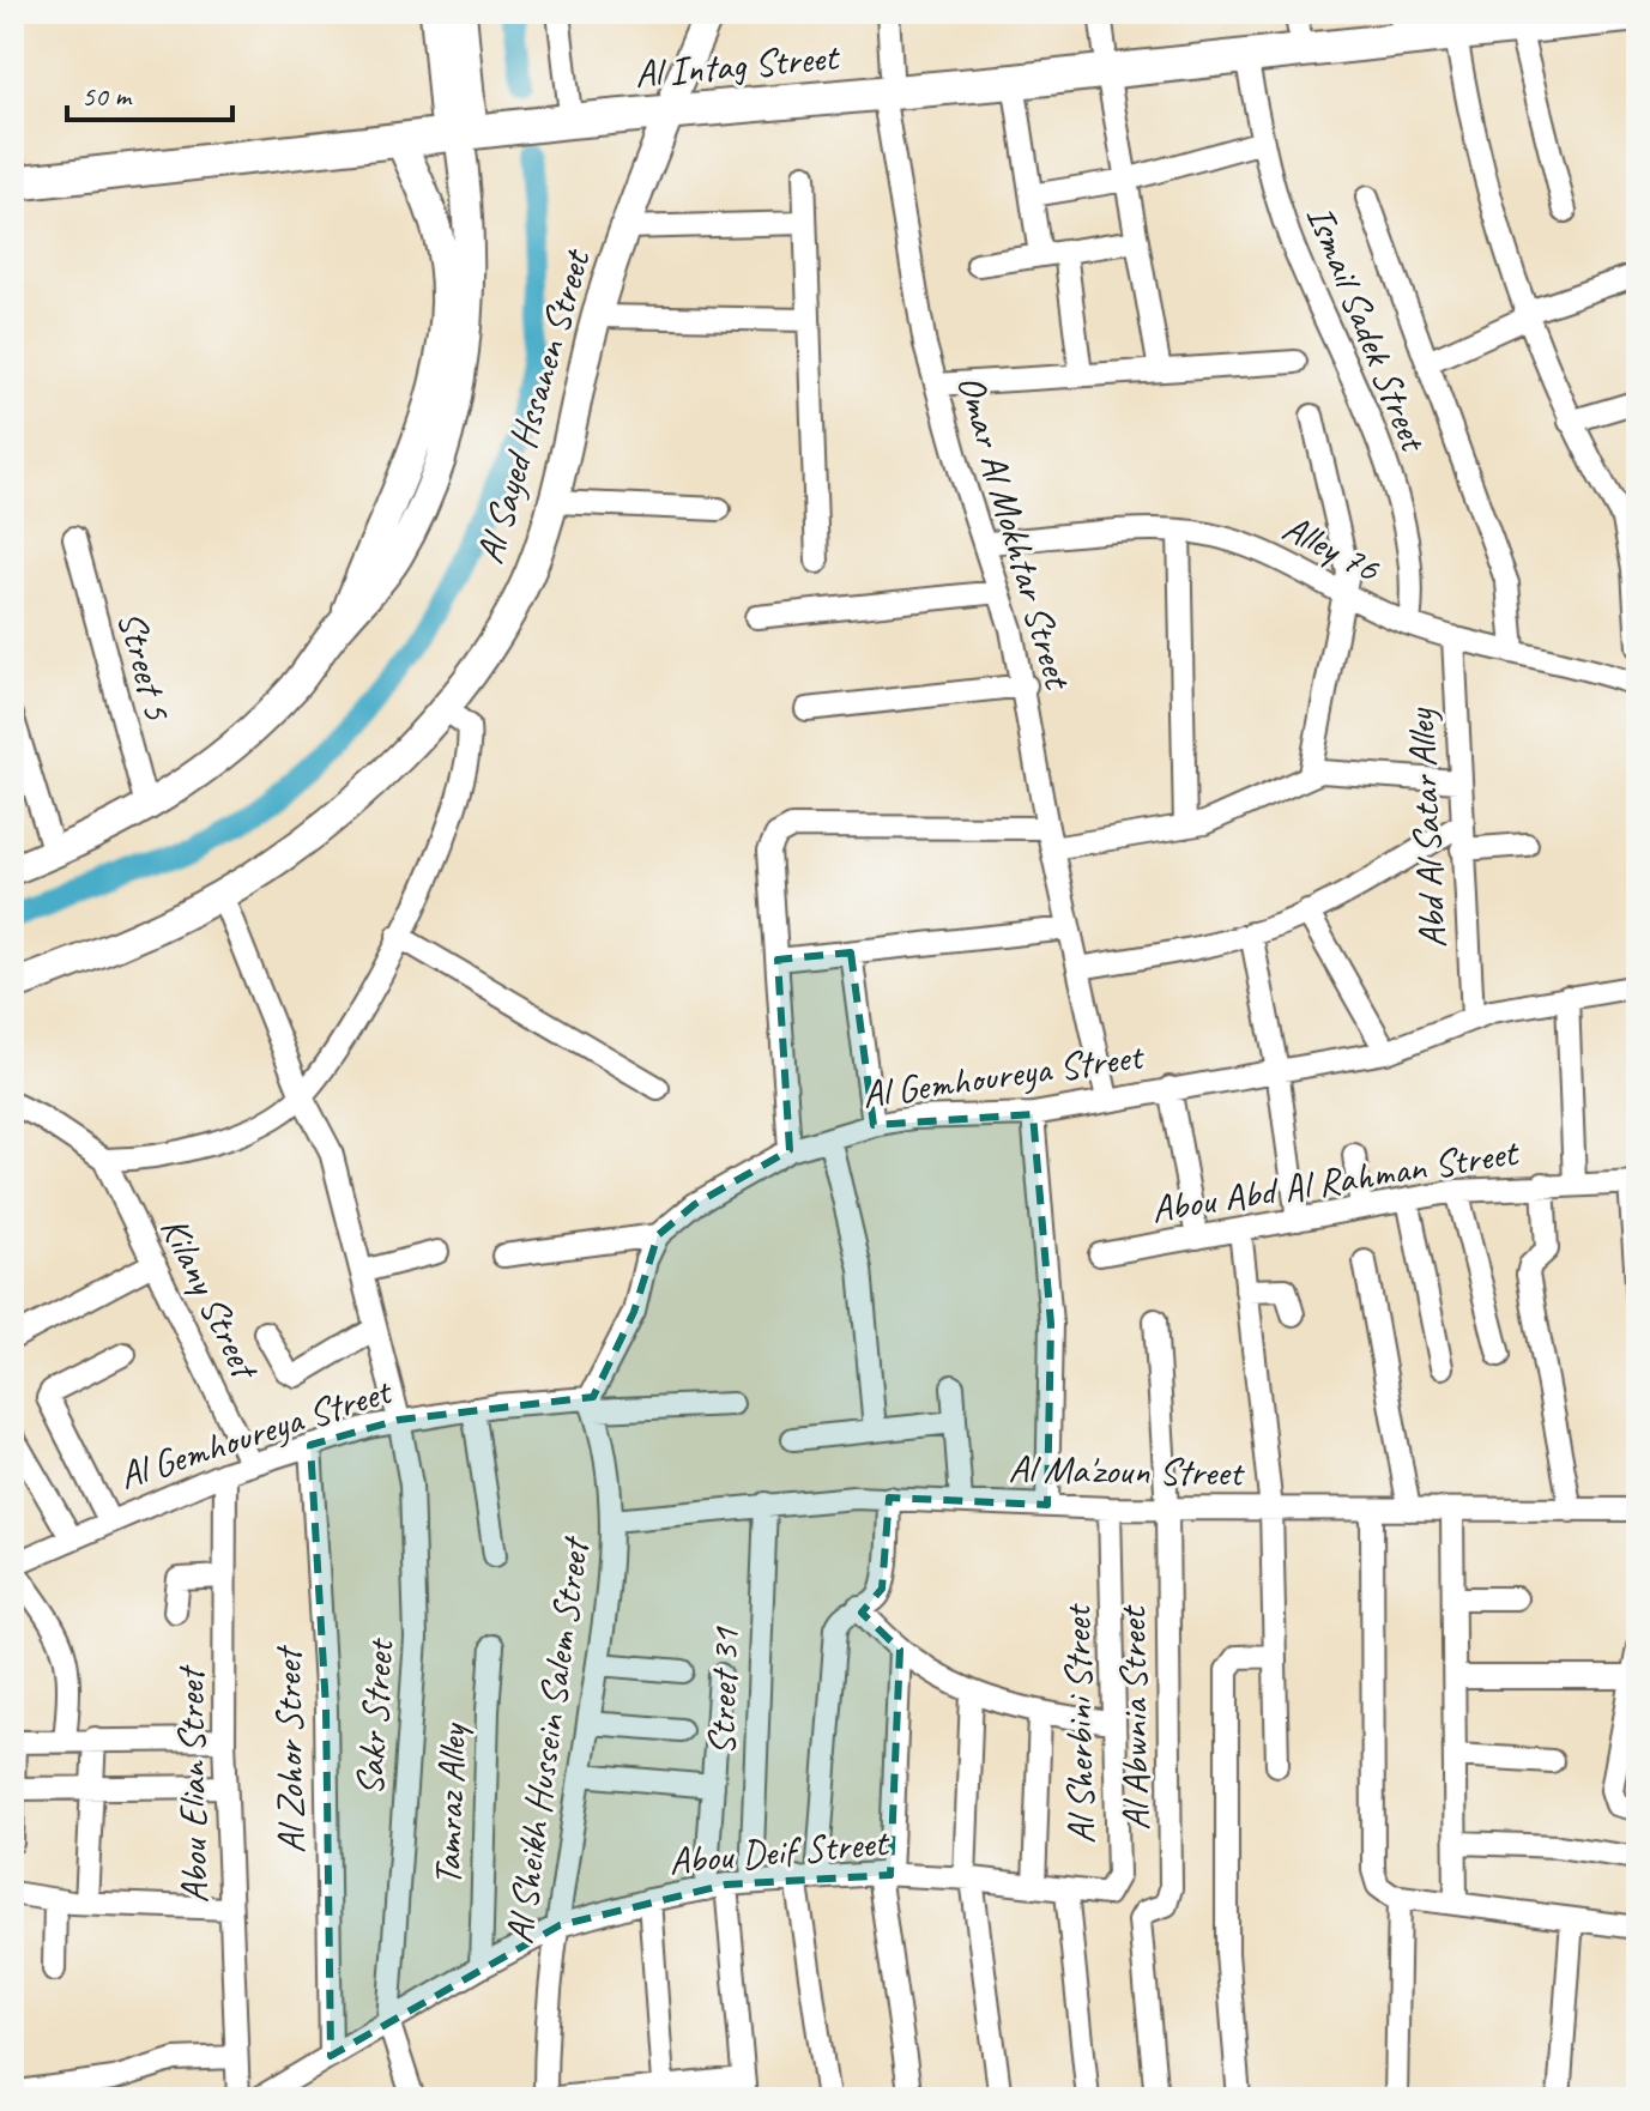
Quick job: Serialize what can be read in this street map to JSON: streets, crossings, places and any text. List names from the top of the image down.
{
  "streets": {
    "main road": ["Al Intag Street"],
    "street": [
      "Ismail Sadek Street",
      "Al Sayed Hssanen Street",
      "Omar Al Mokhtar Street",
      "Alley 76",
      "Street 5",
      "Abd Al Satar Alley",
      "Al Gemhoureya Street",
      "Abou Abd Al Rahman Street",
      "Kilany Street",
      "Al Ma'zoun Street",
      "Street 31",
      "Sakr Street",
      "Al Abwnia Street",
      "Al Sherbini Street",
      "Al Sheikh Hussein Salem Street",
      "Al Zohor Street",
      "Abou Elian Street",
      "Tamraz Alley",
      "Abou Deif Street"
    ]
  },
  "crossings": [
    ["Al Intag Street", "Ismail Sadek Street"],
    ["Al Intag Street", "Al Sayed Hssanen Street"],
    ["Al Intag Street", "Omar Al Mokhtar Street"],
    ["Ismail Sadek Street", "Alley 76"],
    ["Al Sayed Hssanen Street", "Sakr Street"],
    ["Omar Al Mokhtar Street", "Alley 76"],
    ["Omar Al Mokhtar Street", "Al Gemhoureya Street"],
    ["Alley 76", "Abd Al Satar Alley"],
    ["Abd Al Satar Alley", "Al Gemhoureya Street"],
    ["Al Gemhoureya Street", "Kilany Street"],
    ["Al Gemhoureya Street", "Sakr Street"],
    ["Al Gemhoureya Street", "Al Sheikh Hussein Salem Street"],
    ["Al Gemhoureya Street", "Al Zohor Street"],
    ["Al Gemhoureya Street", "Abou Elian Street"],
    ["Al Ma'zoun Street", "Street 31"],
    ["Al Ma'zoun Street", "Al Abwnia Street"],
    ["Al Ma'zoun Street", "Al Sherbini Street"],
    ["Al Ma'zoun Street", "Al Sheikh Hussein Salem Street"],
    ["Street 31", "Abou Deif Street"],
    ["Sakr Street", "Abou Deif Street"],
    ["Al Sherbini Street", "Abou Deif Street"],
    ["Al Sheikh Hussein Salem Street", "Abou Deif Street"],
    ["Al Zohor Street", "Abou Deif Street"],
    ["Tamraz Alley", "Abou Deif Street"]
  ],
  "scale_bar": "50 m"
}
